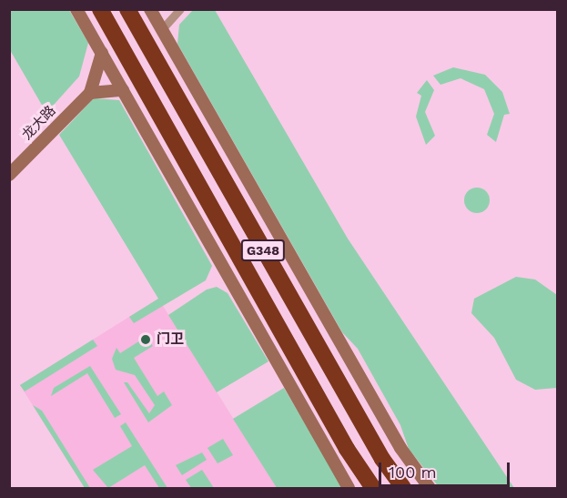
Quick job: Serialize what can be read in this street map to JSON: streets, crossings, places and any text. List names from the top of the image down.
{
  "streets": {
    "highway": ["G348"],
    "street": ["龙大路"]
  },
  "places": ["门卫"],
  "scale_bar": "100 m"
}
